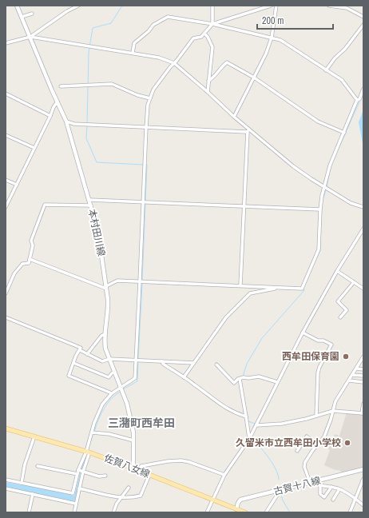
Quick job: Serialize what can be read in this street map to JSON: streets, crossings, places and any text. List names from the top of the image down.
{
  "streets": {
    "main road": ["本村田川線", "佐賀八女線", "古賀十八線"]
  },
  "crossings": [
    ["本村田川線", "佐賀八女線"],
    ["佐賀八女線", "古賀十八線"]
  ],
  "districts": ["三潴町西牟田"],
  "places": ["西牟田保育園", "久留米市立西牟田小学校"],
  "scale_bar": "200 m"
}
